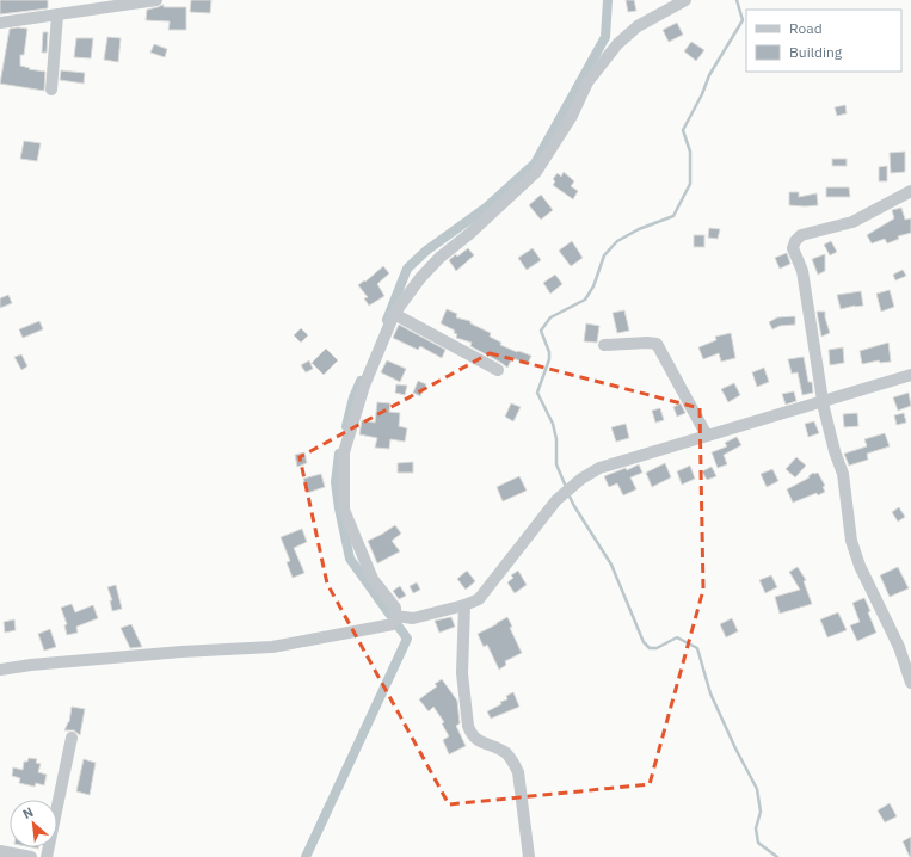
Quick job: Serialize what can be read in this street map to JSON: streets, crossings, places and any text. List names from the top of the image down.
{
  "legend": ["Road", "Building"],
  "north": "top left"
}
